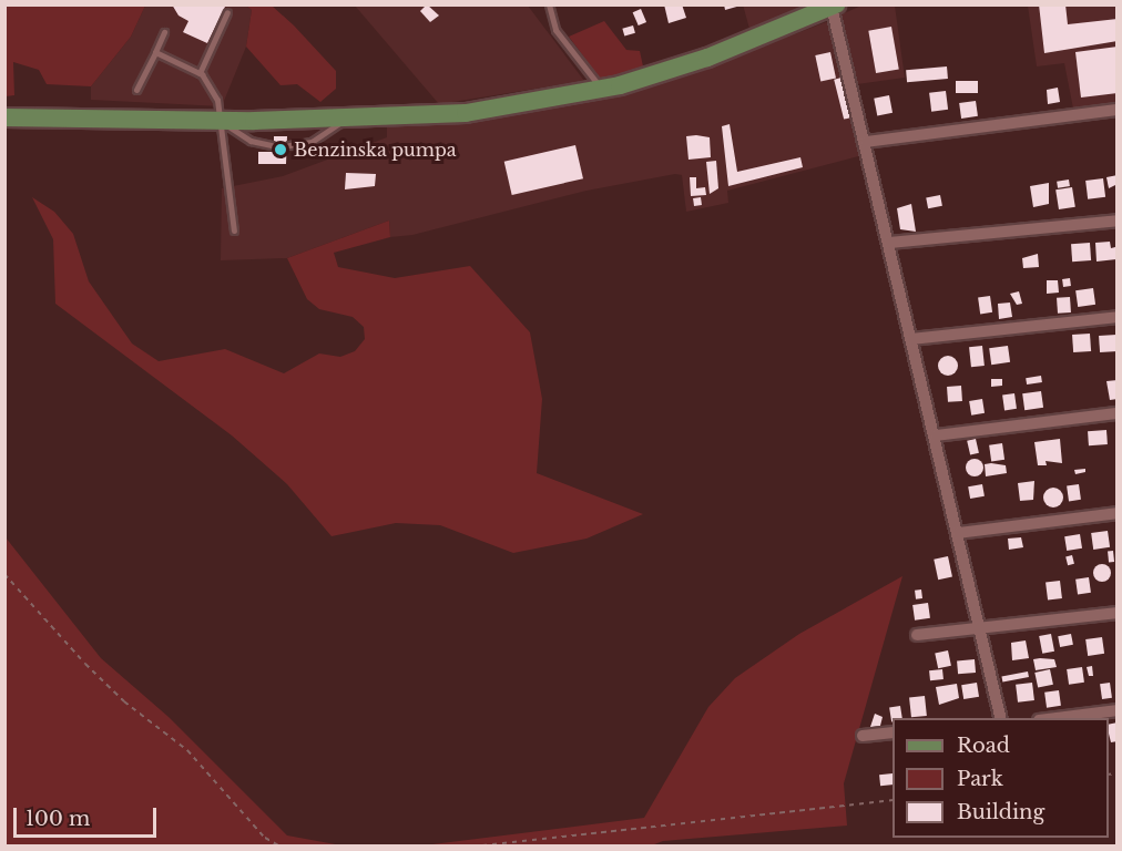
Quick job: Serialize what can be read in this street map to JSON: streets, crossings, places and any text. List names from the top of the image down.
{
  "places": ["Benzinska pumpa"],
  "legend": ["Road", "Park", "Building"],
  "scale_bar": "100 m"
}
